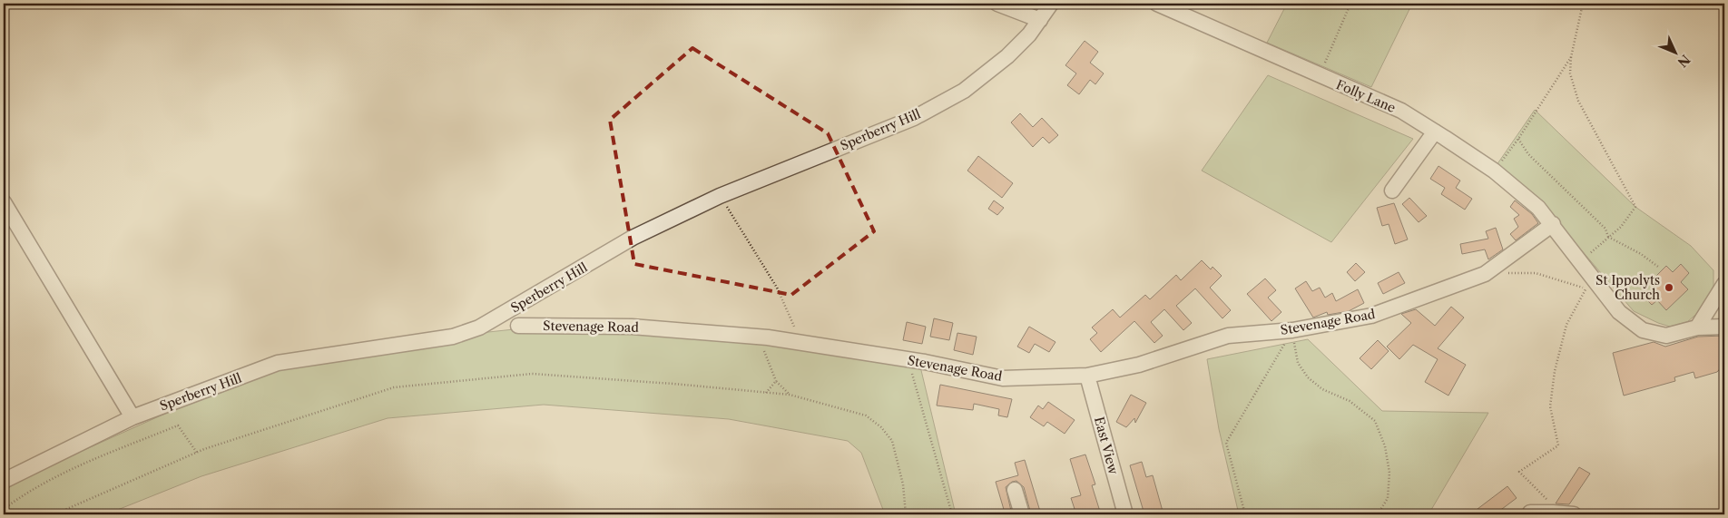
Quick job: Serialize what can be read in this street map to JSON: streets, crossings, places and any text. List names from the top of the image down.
{
  "streets": {
    "street": [
      "Folly Lane",
      "Sperberry Hill",
      "Stevenage Road",
      "East View"
    ]
  },
  "crossings": [
    ["Folly Lane", "Stevenage Road"],
    ["Stevenage Road", "East View"]
  ],
  "places": ["St Ippolyts Church"],
  "north": "bottom right"
}
